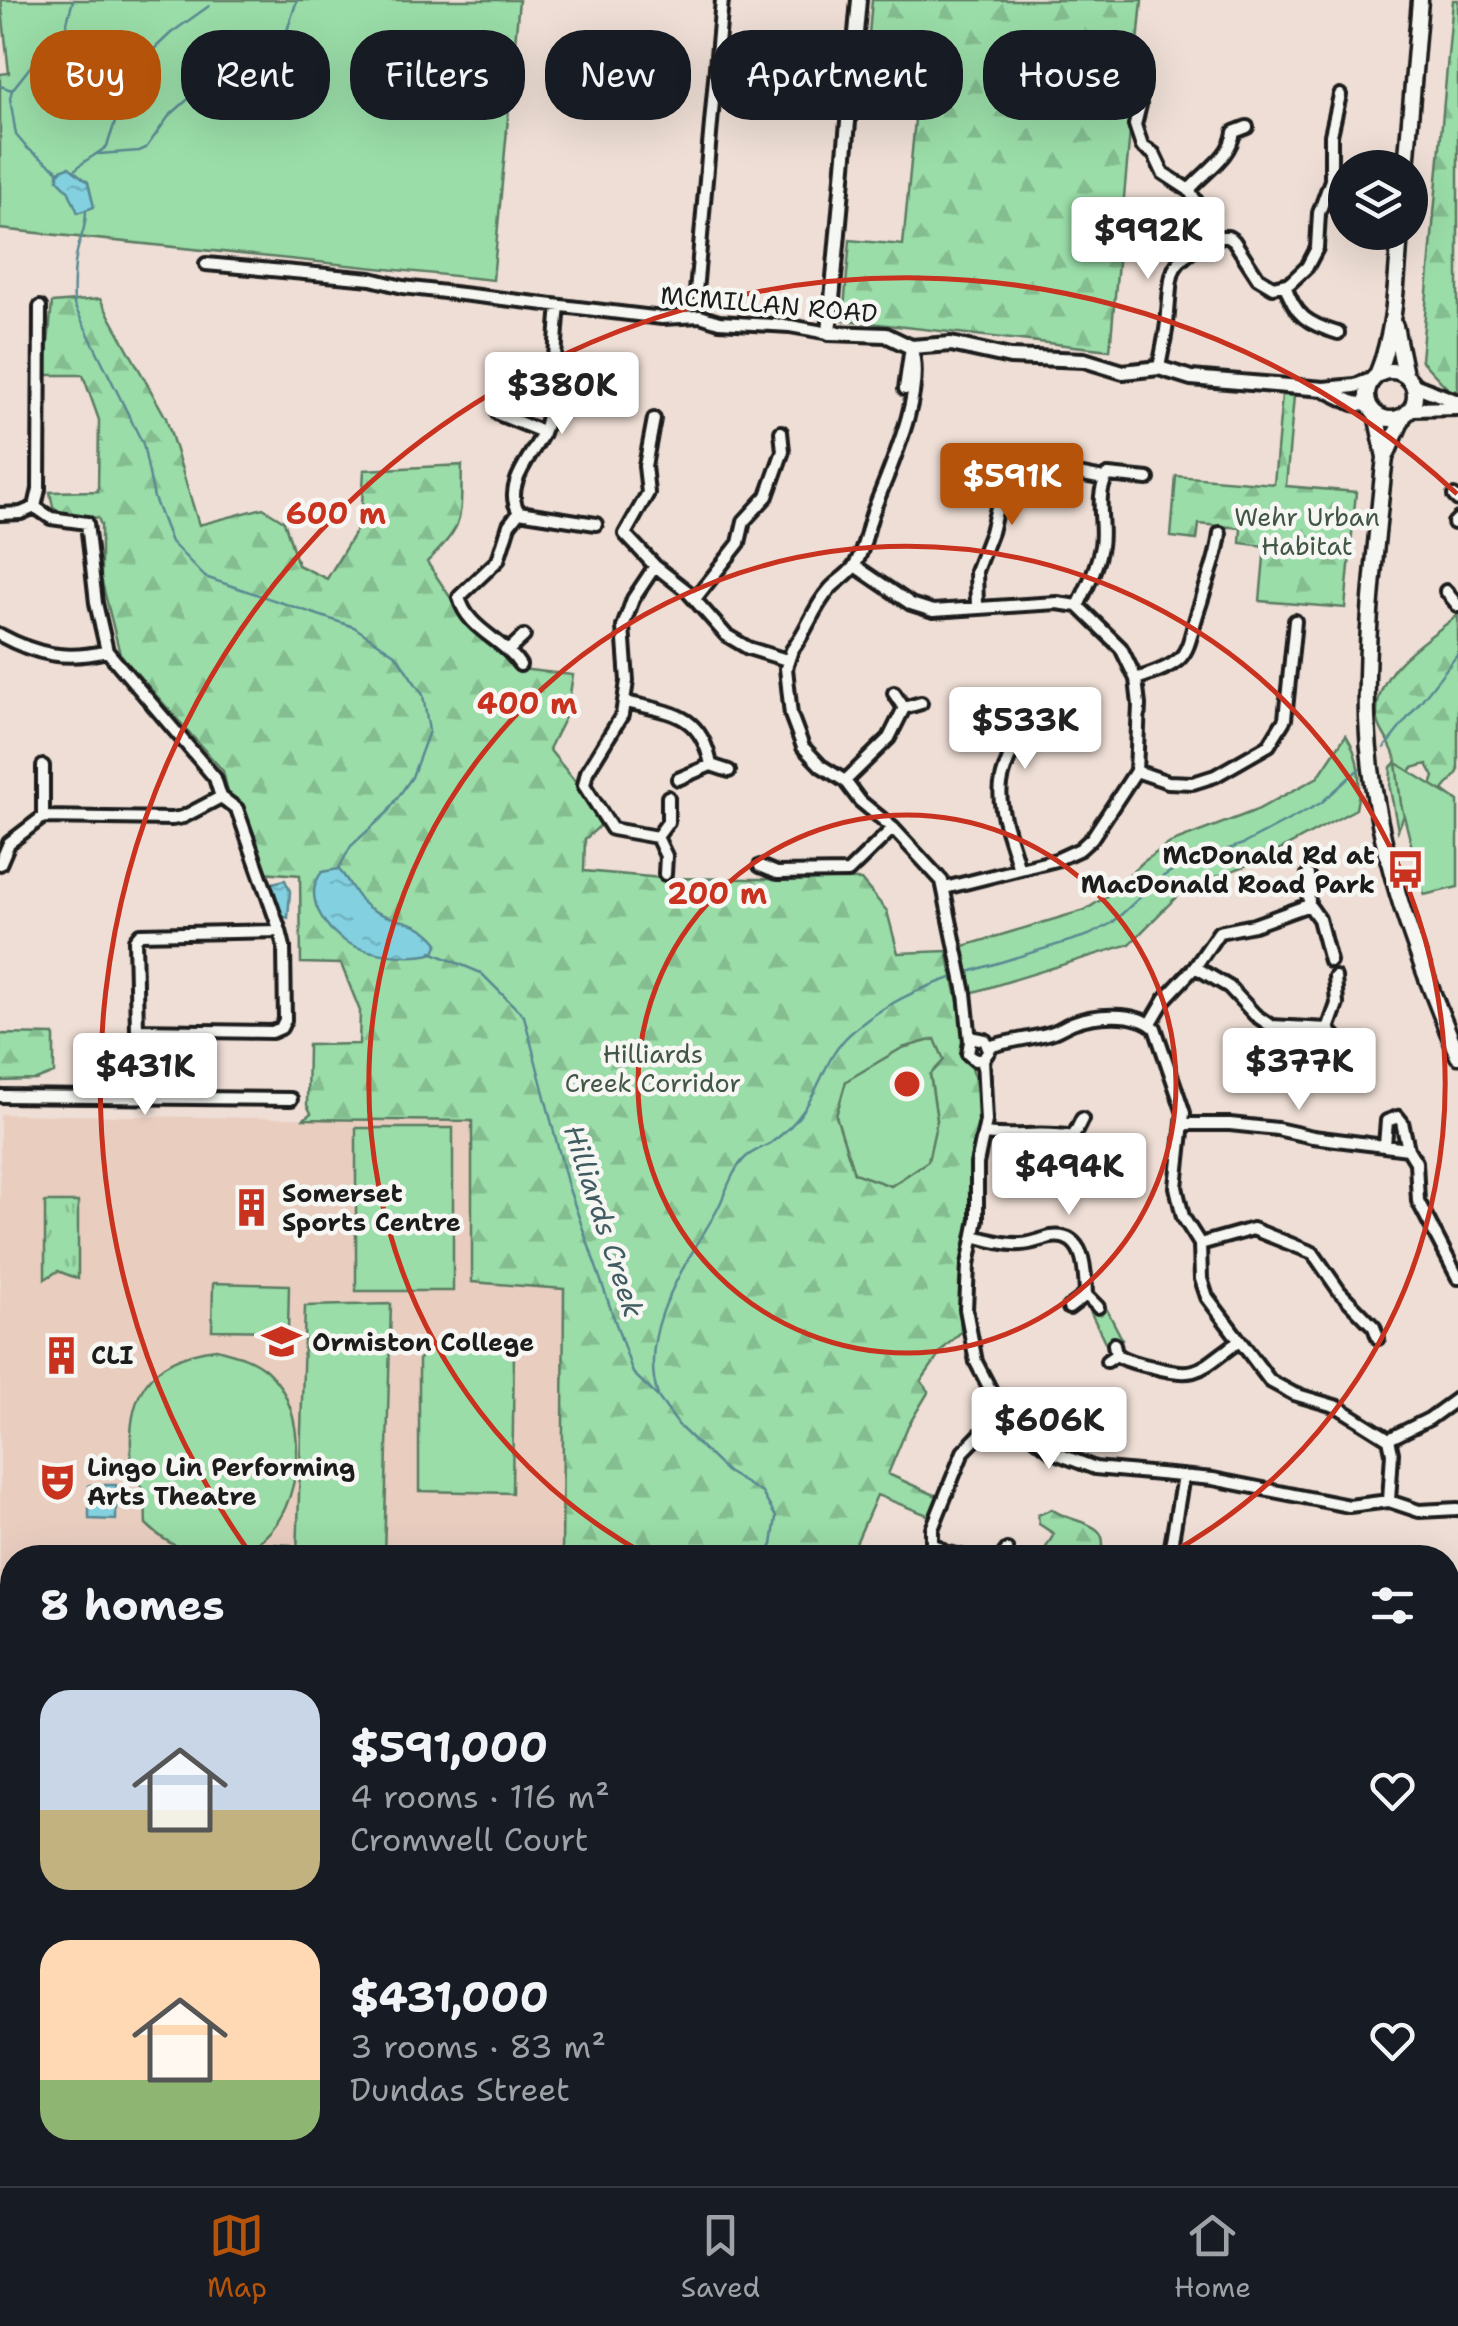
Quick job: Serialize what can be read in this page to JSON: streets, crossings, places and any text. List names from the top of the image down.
{
  "streets": {
    "street": ["MCMILLAN ROAD"]
  },
  "water": ["Hilliards Creek"],
  "parks": ["Wehr Urban Habitat", "Hilliards Creek Corridor"],
  "places": {
    "bus stop": ["McDonald Rd at MacDonald Road Park"],
    "building": ["Somerset Sports Centre", "CLI"],
    "school or university": ["Ormiston College"],
    "theatre": ["Lingo Lin Performing Arts Theatre"]
  },
  "page": {
    "chip": [
      "Buy",
      "Rent",
      "Filters",
      "New",
      "Apartment",
      "House"
    ],
    "price": [
      "$992K",
      "$380K",
      "$591K",
      "$533K",
      "$377K",
      "$431K",
      "$494K",
      "$606K"
    ],
    "heading": "8 homes",
    "list": [
      {
        "name": "$591,000",
        "note": "4 rooms · 116 m² · Cromwell Court"
      },
      {
        "name": "$431,000",
        "note": "3 rooms · 83 m² · Dundas Street"
      }
    ],
    "tabs": ["Map", "Saved", "Home"]
  },
  "rings": ["600 m", "400 m", "200 m"]
}
